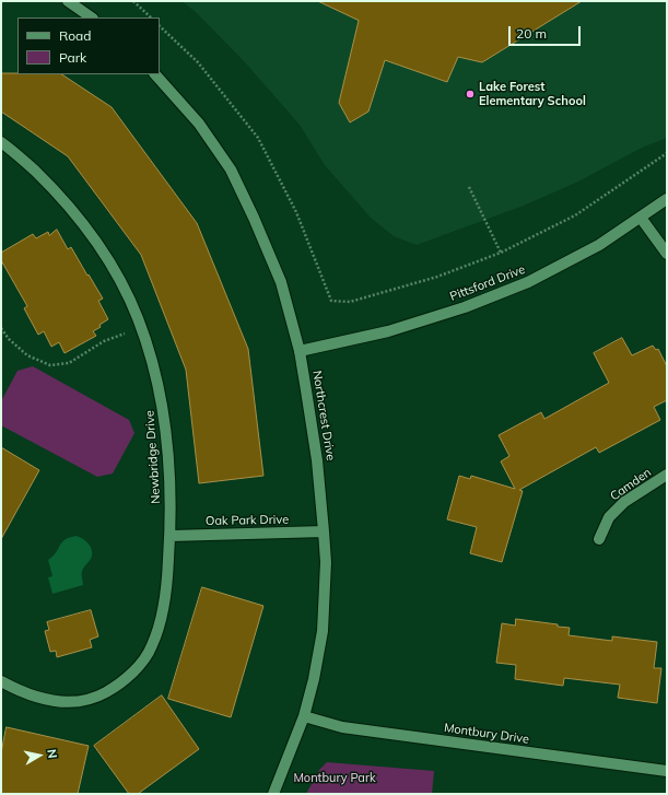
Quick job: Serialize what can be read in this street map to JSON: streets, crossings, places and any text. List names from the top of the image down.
{
  "streets": {
    "street": [
      "Pittsford Drive",
      "Northcrest Drive",
      "Newbridge Drive",
      "Camden",
      "Oak Park Drive",
      "Montbury Drive"
    ]
  },
  "crossings": [
    ["Pittsford Drive", "Northcrest Drive"],
    ["Northcrest Drive", "Oak Park Drive"],
    ["Northcrest Drive", "Montbury Drive"],
    ["Newbridge Drive", "Oak Park Drive"]
  ],
  "parks": ["Montbury Park"],
  "places": ["Lake Forest Elementary School"],
  "legend": ["Road", "Park"],
  "scale_bar": "20 m",
  "north": "right"
}
